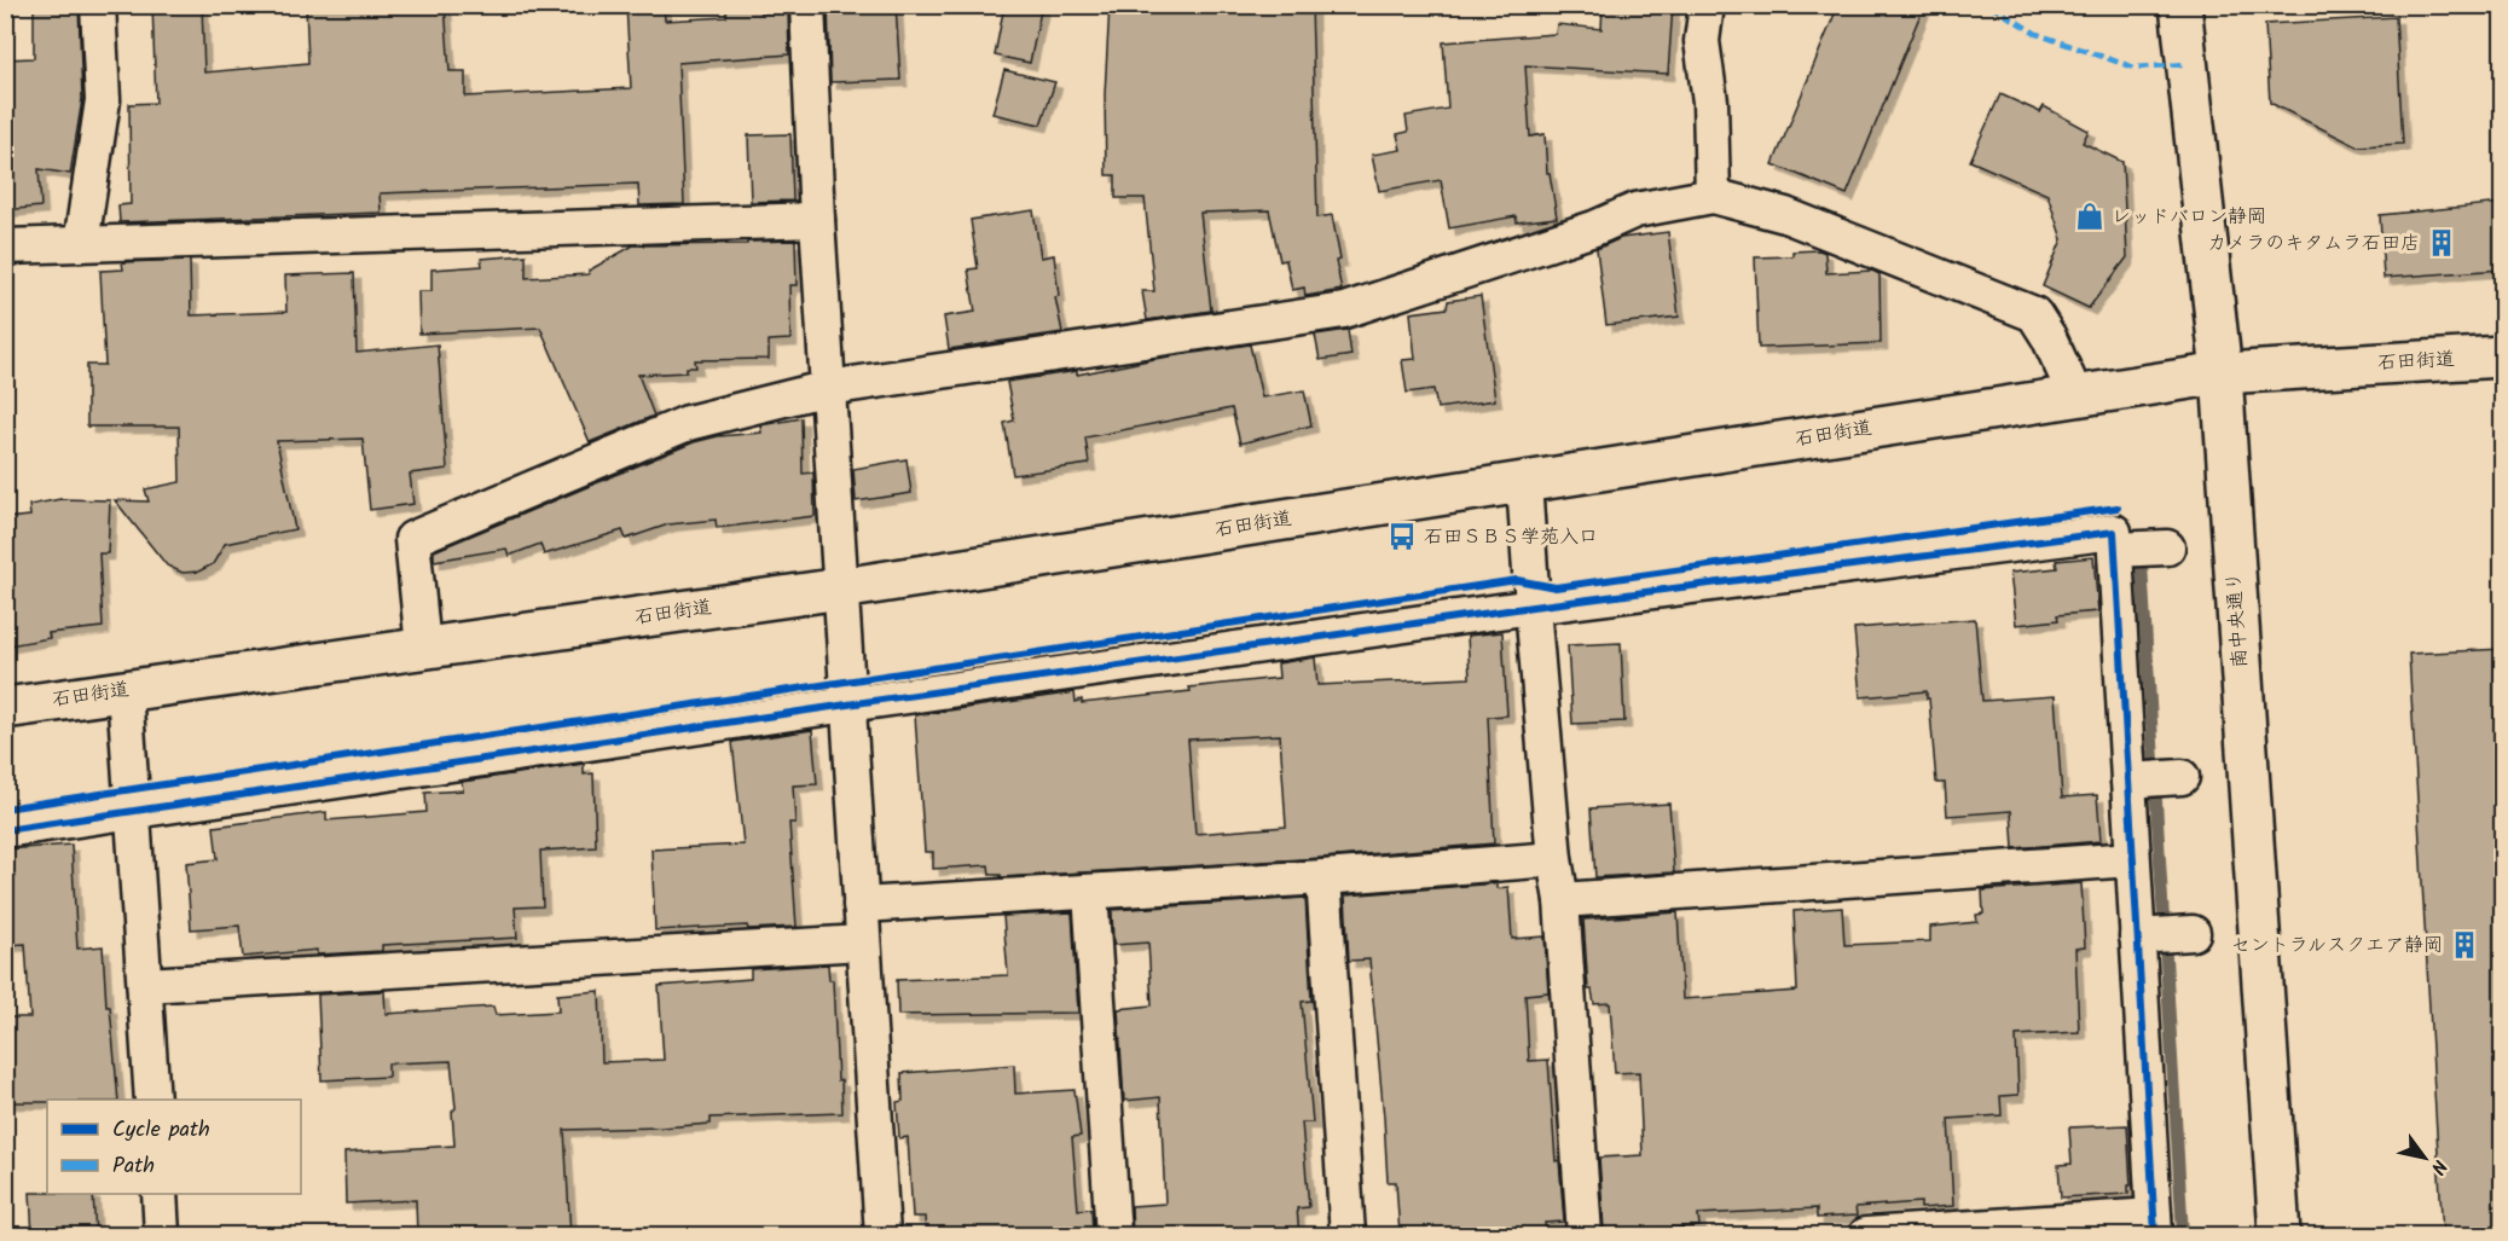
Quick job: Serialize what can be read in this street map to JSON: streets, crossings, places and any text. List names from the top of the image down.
{
  "streets": {
    "street": ["石田街道", "南中央通り"]
  },
  "crossings": [
    ["石田街道", "南中央通り"]
  ],
  "places": {
    "shop": ["レッドバロン静岡"],
    "building": ["カメラのキタムラ石田店", "セントラルスクエア静岡"],
    "bus stop": ["石田ＳＢＳ学苑入口"]
  },
  "legend": ["Cycle path", "Path"],
  "north": "bottom right"
}
